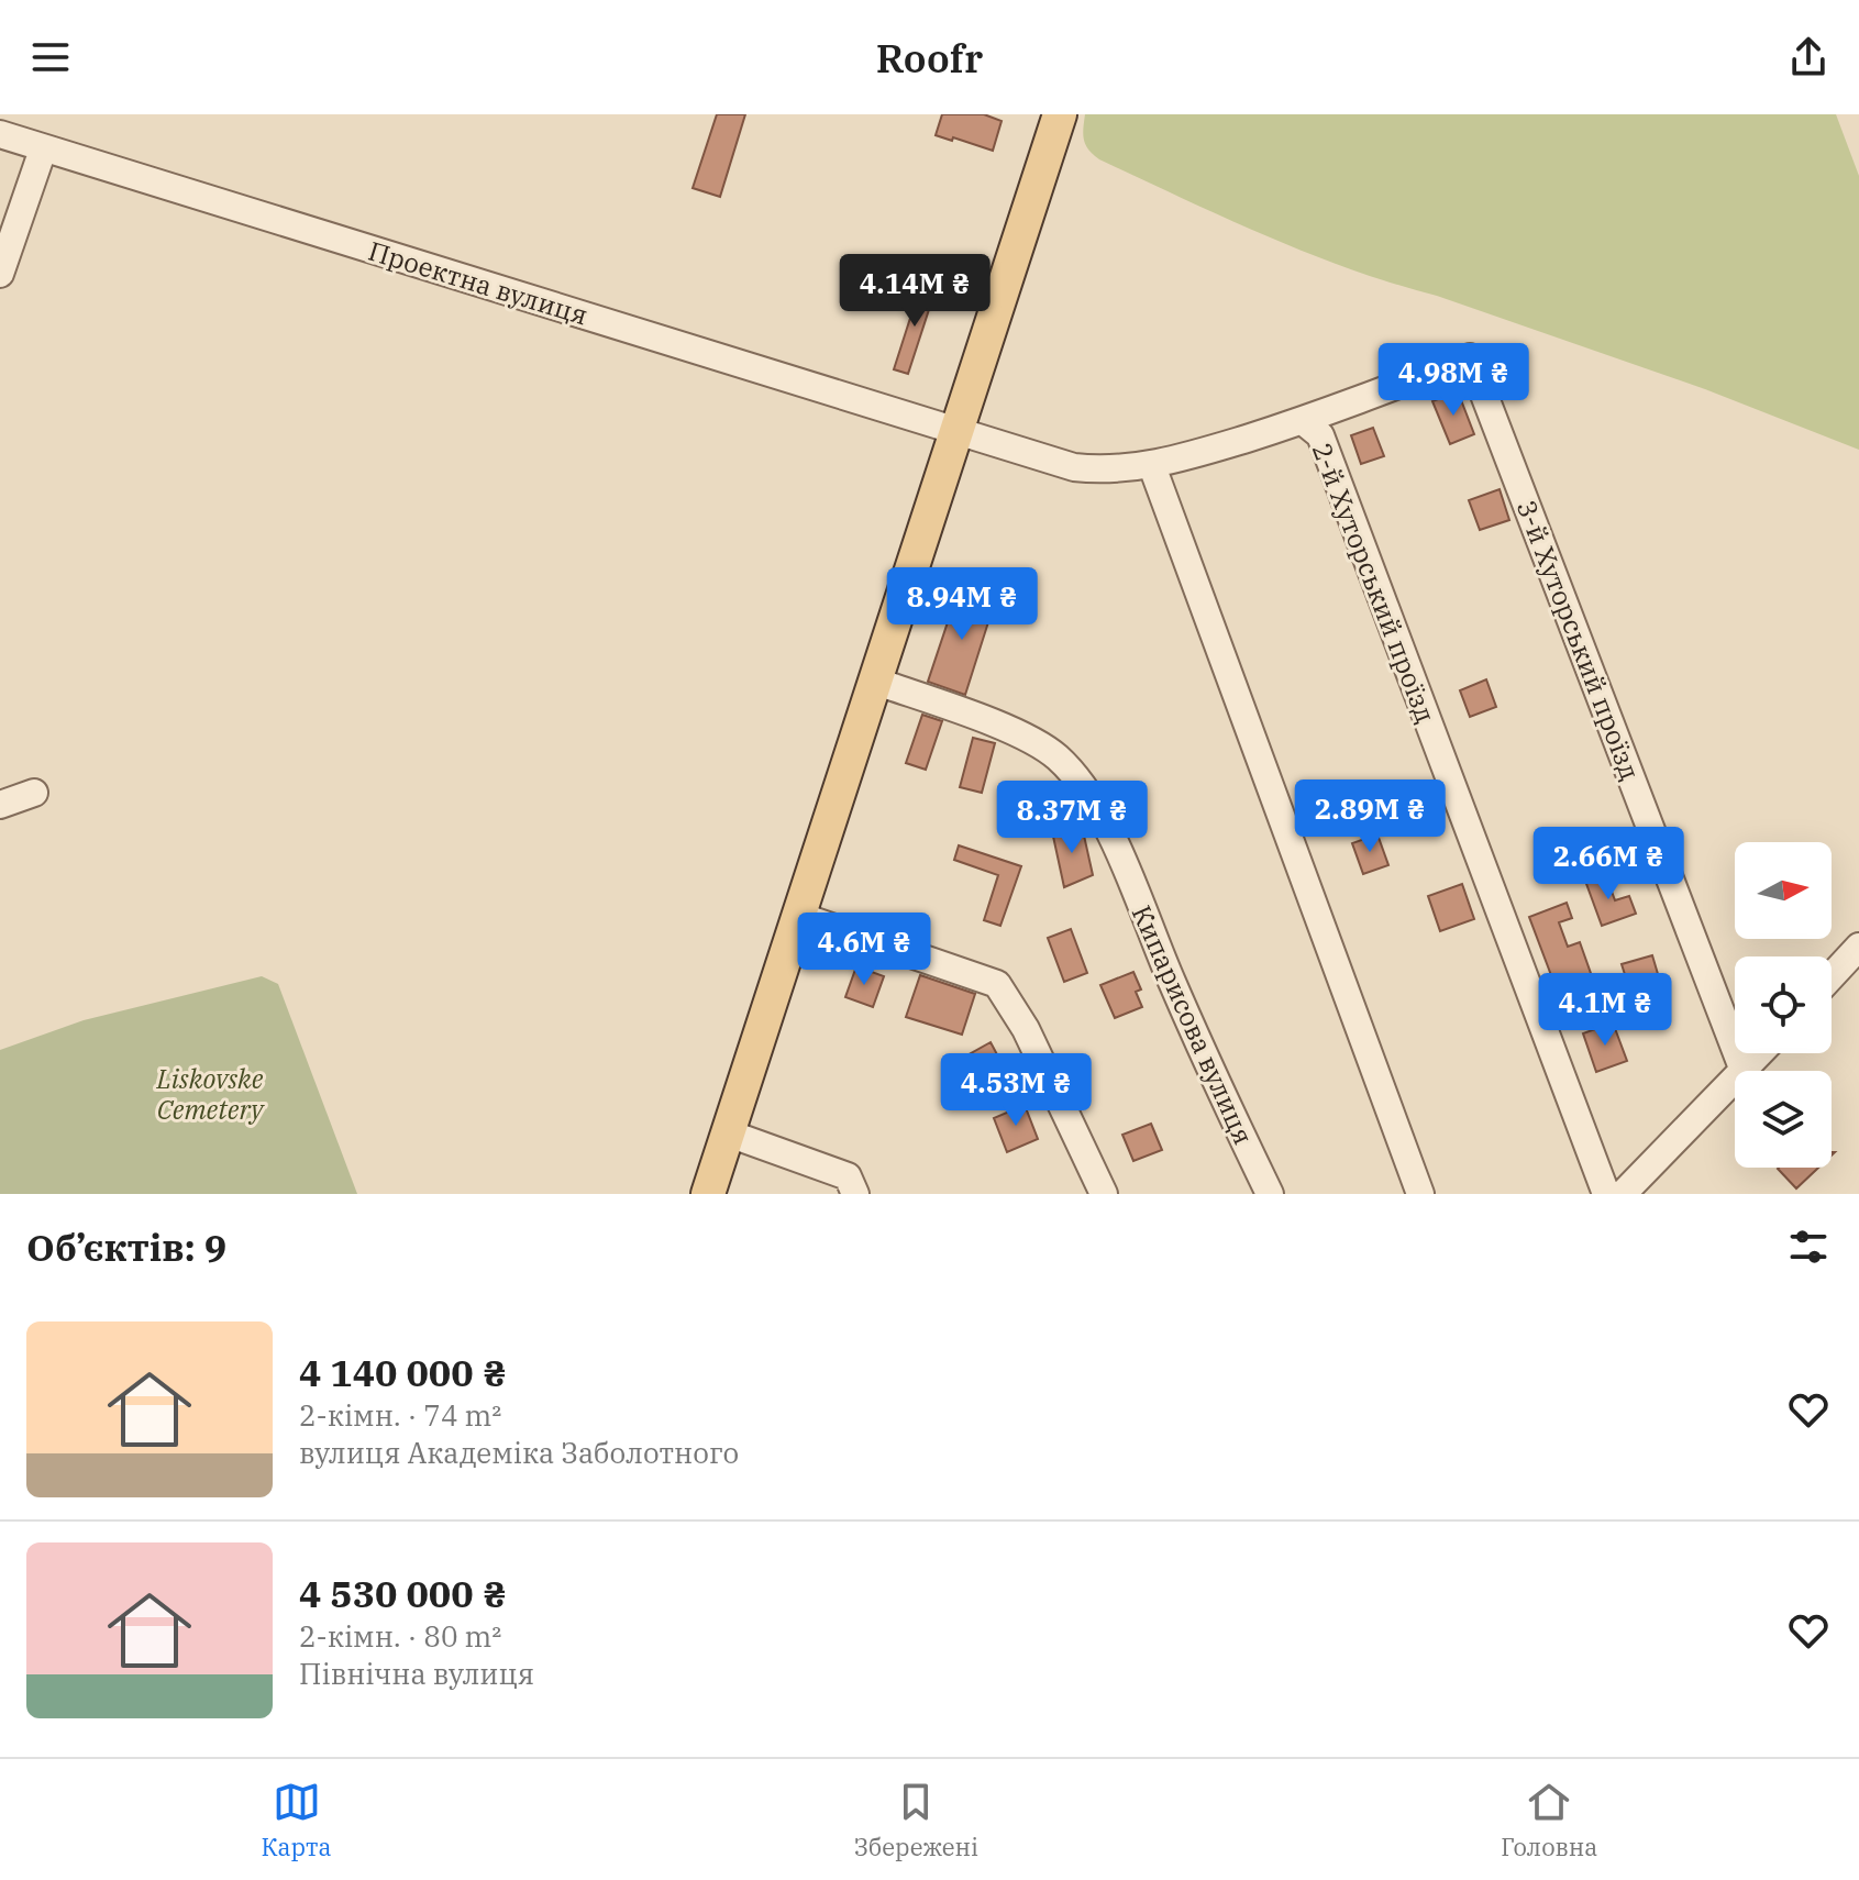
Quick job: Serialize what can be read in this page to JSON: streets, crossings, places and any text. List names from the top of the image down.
{
  "streets": {
    "street": [
      "Проектна вулиця",
      "2-й Хуторський проїзд",
      "3-й Хуторський проїзд",
      "Кипарисова вулиця"
    ]
  },
  "crossings": [
    ["Проектна вулиця", "2-й Хуторський проїзд"],
    ["Проектна вулиця", "3-й Хуторський проїзд"]
  ],
  "parks": ["Liskovske Cemetery"],
  "north": "right",
  "page": {
    "header": "Roofr",
    "price": [
      "4.14M ₴",
      "4.98M ₴",
      "8.94M ₴",
      "2.89M ₴",
      "8.37M ₴",
      "2.66M ₴",
      "4.6M ₴",
      "4.1M ₴",
      "4.53M ₴"
    ],
    "heading": "Об’єктів: 9",
    "list": [
      {
        "name": "4 140 000 ₴",
        "note": "2-кімн. · 74 m² · вулиця Академіка Заболотного"
      },
      {
        "name": "4 530 000 ₴",
        "note": "2-кімн. · 80 m² · Північна вулиця"
      }
    ],
    "tabs": ["Карта", "Збережені", "Головна"]
  }
}
